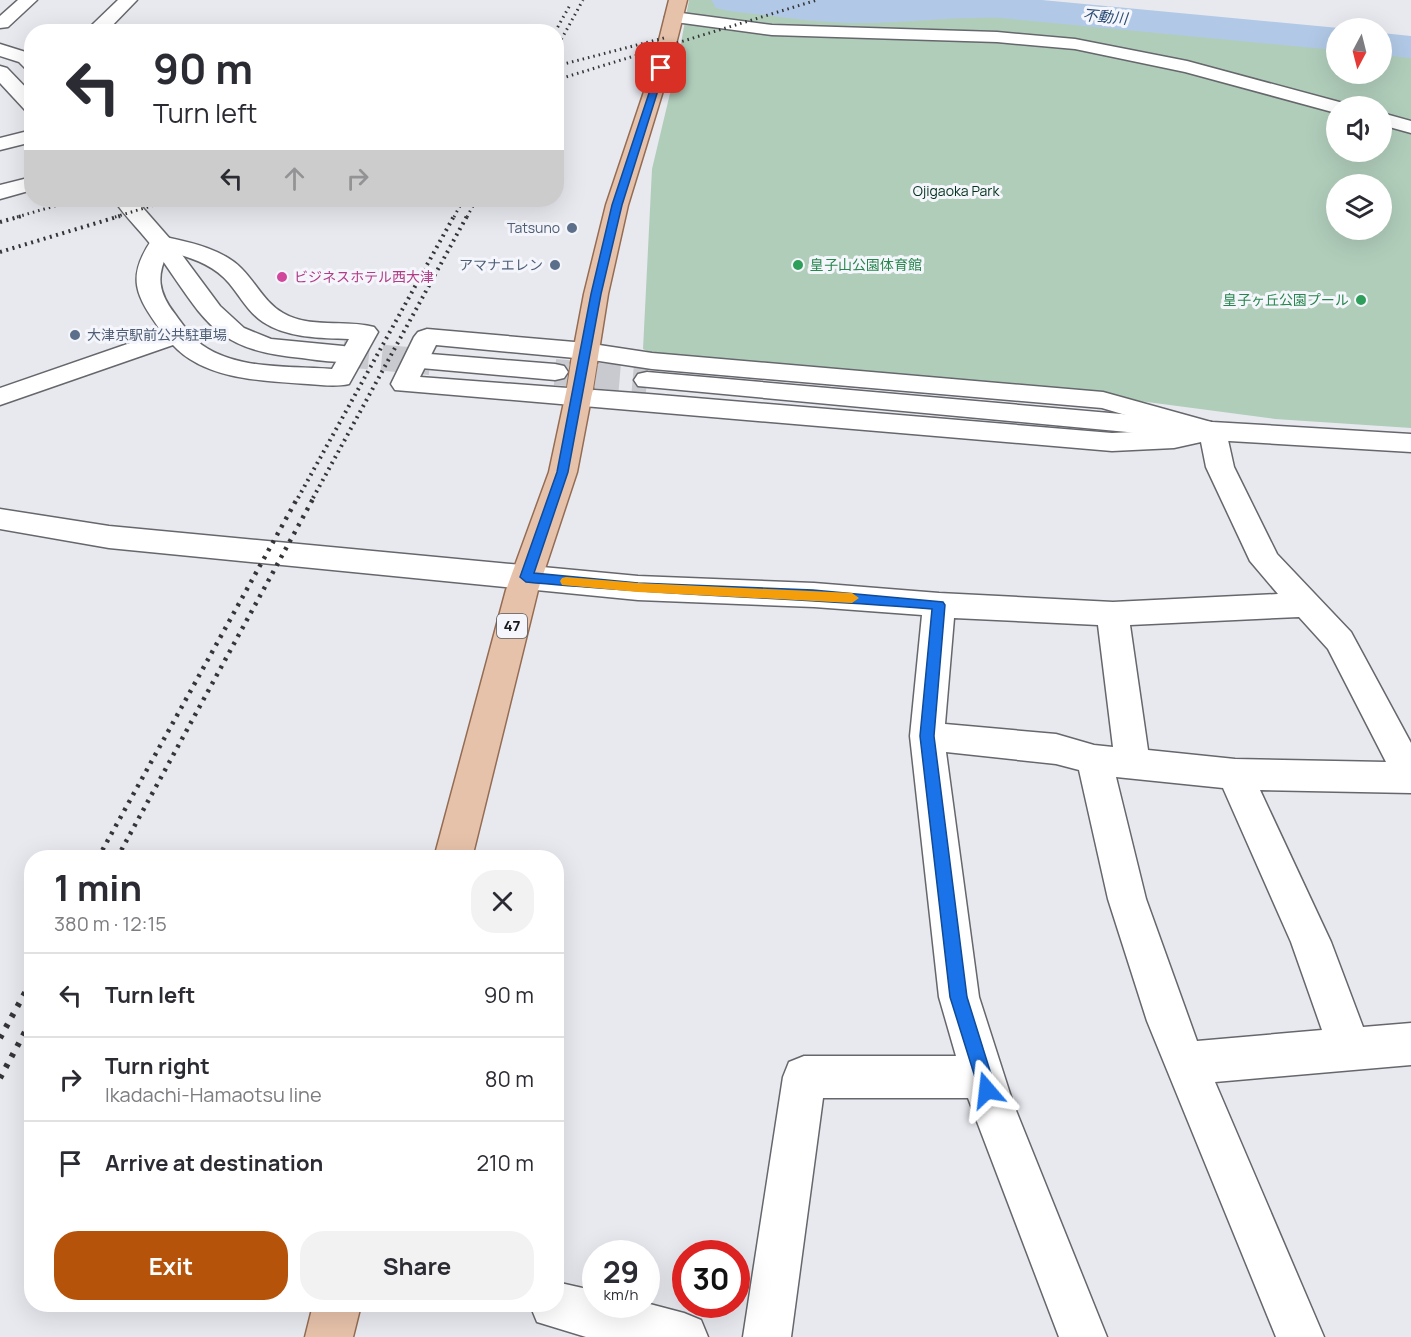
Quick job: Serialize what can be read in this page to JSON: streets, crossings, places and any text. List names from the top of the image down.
{
  "streets": {
    "main road": ["47"]
  },
  "water": ["不動川"],
  "parks": ["Ojigaoka Park"],
  "places": [
    "Tatsuno",
    "アマナエレン",
    "皇子山公園体育館",
    "ビジネスホテル西大津",
    "皇子ヶ丘公園プール",
    "大津京駅前公共駐車場"
  ],
  "north": "bottom",
  "page": {
    "turn": ["90 m", "Turn left"],
    "heading": ["1 min", "380 m · 12:15"],
    "list": [
      {
        "name": "Turn left",
        "value": "90 m"
      },
      {
        "name": "Turn right",
        "note": "Ikadachi-Hamaotsu line",
        "value": "80 m"
      },
      {
        "name": "Arrive at destination",
        "value": "210 m"
      }
    ],
    "buttons": ["Exit", "Share"],
    "speed": "29 km/h",
    "limit": "30"
  }
}
